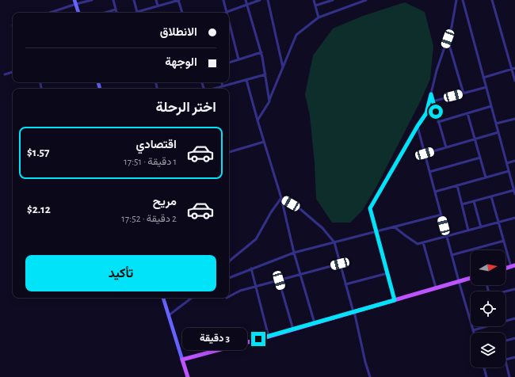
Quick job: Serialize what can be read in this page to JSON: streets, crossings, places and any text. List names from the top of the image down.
{
  "north": "right",
  "page": {
    "banner": ["الانطلاق", "الوجهة"],
    "heading": "اختر الرحلة",
    "list": [
      {
        "name": "اقتصادي",
        "note": "1 دقيقة · 17:51",
        "value": "$1.57"
      },
      {
        "name": "مريح",
        "note": "2 دقيقة · 17:52",
        "value": "$2.12"
      }
    ],
    "buttons": "تأكيد",
    "bubble": "3 دقيقة"
  }
}
